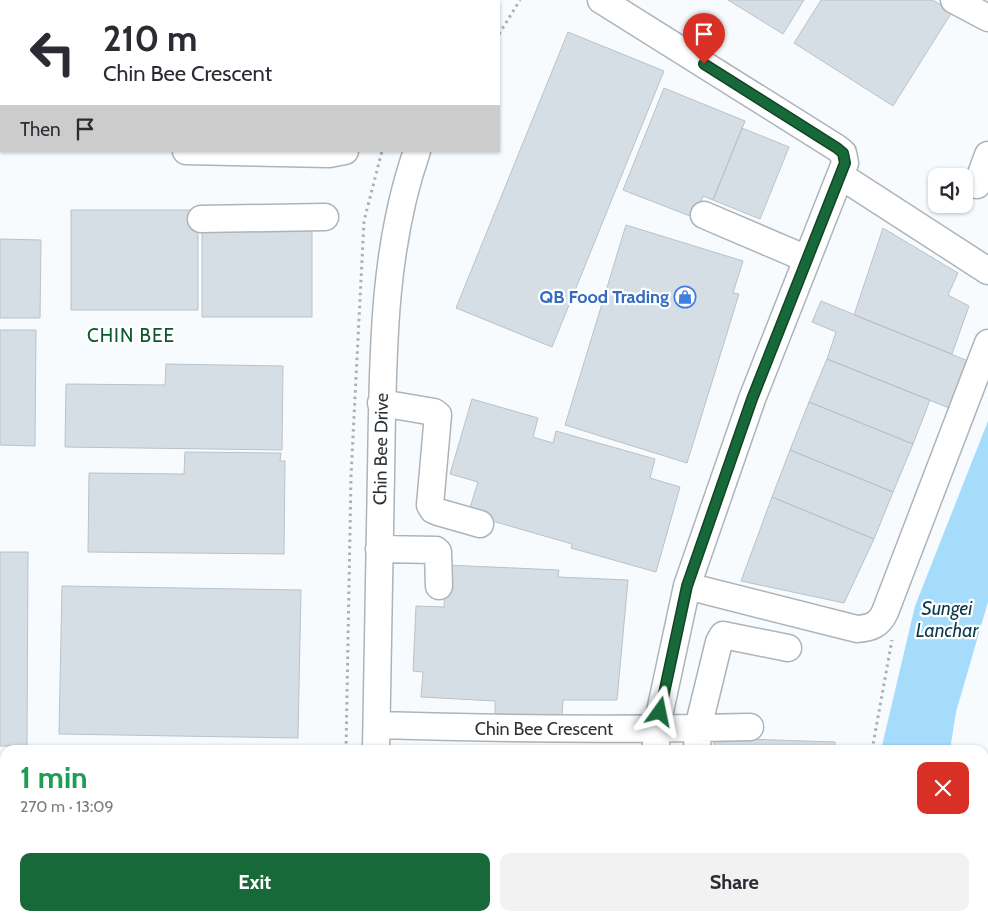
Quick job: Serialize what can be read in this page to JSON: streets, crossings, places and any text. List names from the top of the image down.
{
  "streets": {
    "street": ["Chin Bee Drive", "Chin Bee Crescent"]
  },
  "crossings": [
    ["Chin Bee Drive", "Chin Bee Crescent"]
  ],
  "districts": ["CHIN BEE"],
  "water": ["Sungei Lanchar"],
  "places": {
    "shop": ["QB Food Trading"]
  },
  "page": {
    "turn": ["210 m", "Chin Bee Crescent"],
    "then": "Then",
    "heading": ["1 min", "270 m · 13:09"],
    "buttons": ["Exit", "Share"]
  }
}
